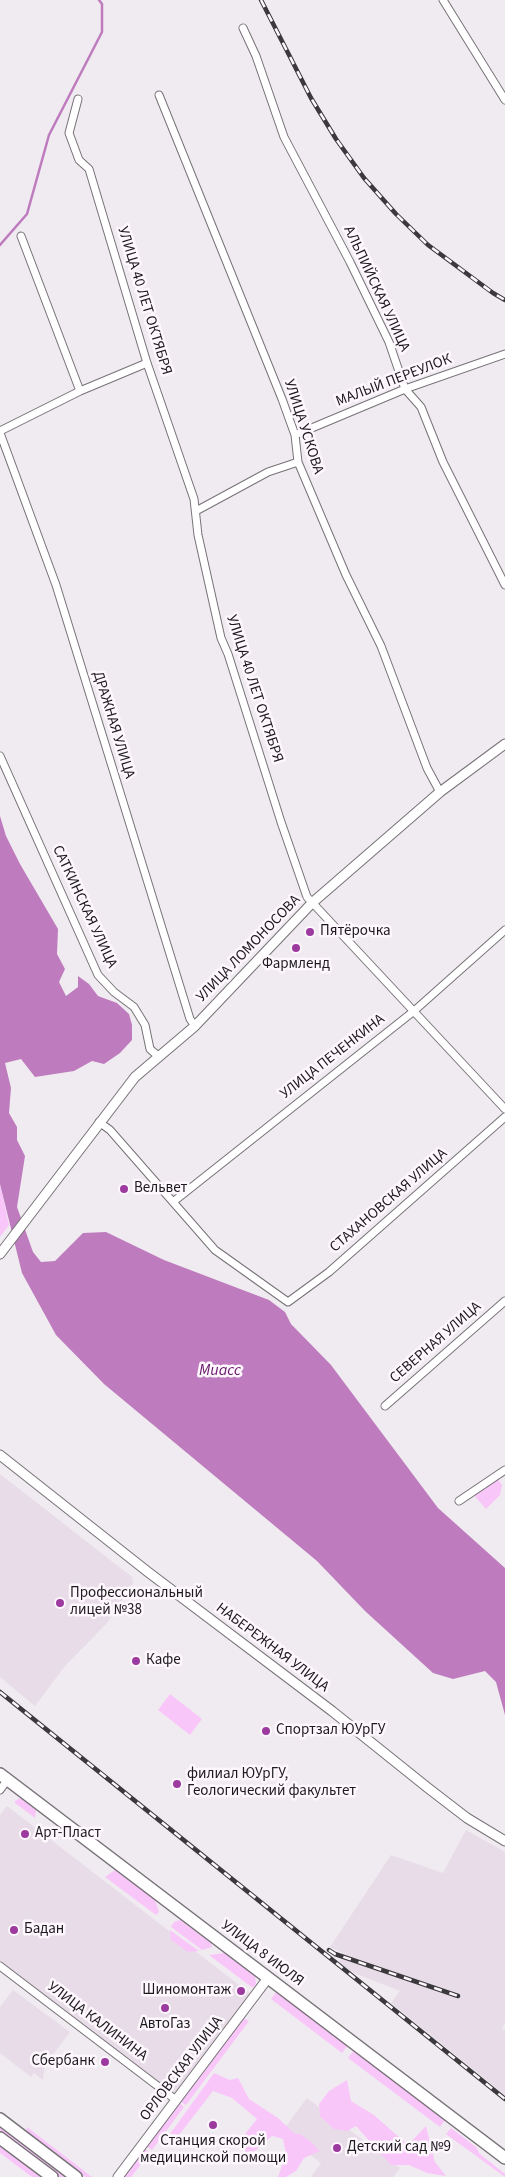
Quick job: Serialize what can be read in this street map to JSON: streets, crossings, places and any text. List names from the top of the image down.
{
  "streets": {
    "main road": ["УЛИЦА 8 ИЮЛЯ"],
    "street": [
      "АЛЬПИЙСКАЯ УЛИЦА",
      "УЛИЦА 40 ЛЕТ ОКТЯБРЯ",
      "МАЛЫЙ ПЕРЕУЛОК",
      "УЛИЦА УСКОВА",
      "ДРАЖНАЯ УЛИЦА",
      "САТКИНСКАЯ УЛИЦА",
      "УЛИЦА ЛОМОНОСОВА",
      "УЛИЦА ПЕЧЕНКИНА",
      "СТАХАНОВСКАЯ УЛИЦА",
      "СЕВЕРНАЯ УЛИЦА",
      "НАБЕРЕЖНАЯ УЛИЦА",
      "УЛИЦА КАЛИНИНА",
      "ОРЛОВСКАЯ УЛИЦА"
    ]
  },
  "crossings": [
    ["АЛЬПИЙСКАЯ УЛИЦА", "МАЛЫЙ ПЕРЕУЛОК"],
    ["УЛИЦА 40 ЛЕТ ОКТЯБРЯ", "УЛИЦА ЛОМОНОСОВА"],
    ["УЛИЦА 40 ЛЕТ ОКТЯБРЯ", "УЛИЦА ПЕЧЕНКИНА"],
    ["МАЛЫЙ ПЕРЕУЛОК", "УЛИЦА УСКОВА"],
    ["УЛИЦА УСКОВА", "УЛИЦА ЛОМОНОСОВА"],
    ["ДРАЖНАЯ УЛИЦА", "УЛИЦА ЛОМОНОСОВА"],
    ["САТКИНСКАЯ УЛИЦА", "УЛИЦА ЛОМОНОСОВА"],
    ["УЛИЦА ПЕЧЕНКИНА", "СТАХАНОВСКАЯ УЛИЦА"],
    ["УЛИЦА 8 ИЮЛЯ", "ОРЛОВСКАЯ УЛИЦА"],
    ["УЛИЦА КАЛИНИНА", "ОРЛОВСКАЯ УЛИЦА"]
  ],
  "water": ["Миасс"],
  "places": [
    "Пятёрочка",
    "Фармленд",
    "Вельвет",
    "Профессиональный лицей №38",
    "Кафе",
    "Спортзал ЮУрГУ",
    "филиал ЮУрГУ, Геологический факультет",
    "Арт-Пласт",
    "Бадан",
    "Шиномонтаж",
    "АвтоГаз",
    "Сбербанк",
    "Станция скорой медицинской помощи",
    "Детский сад №9"
  ]
}
